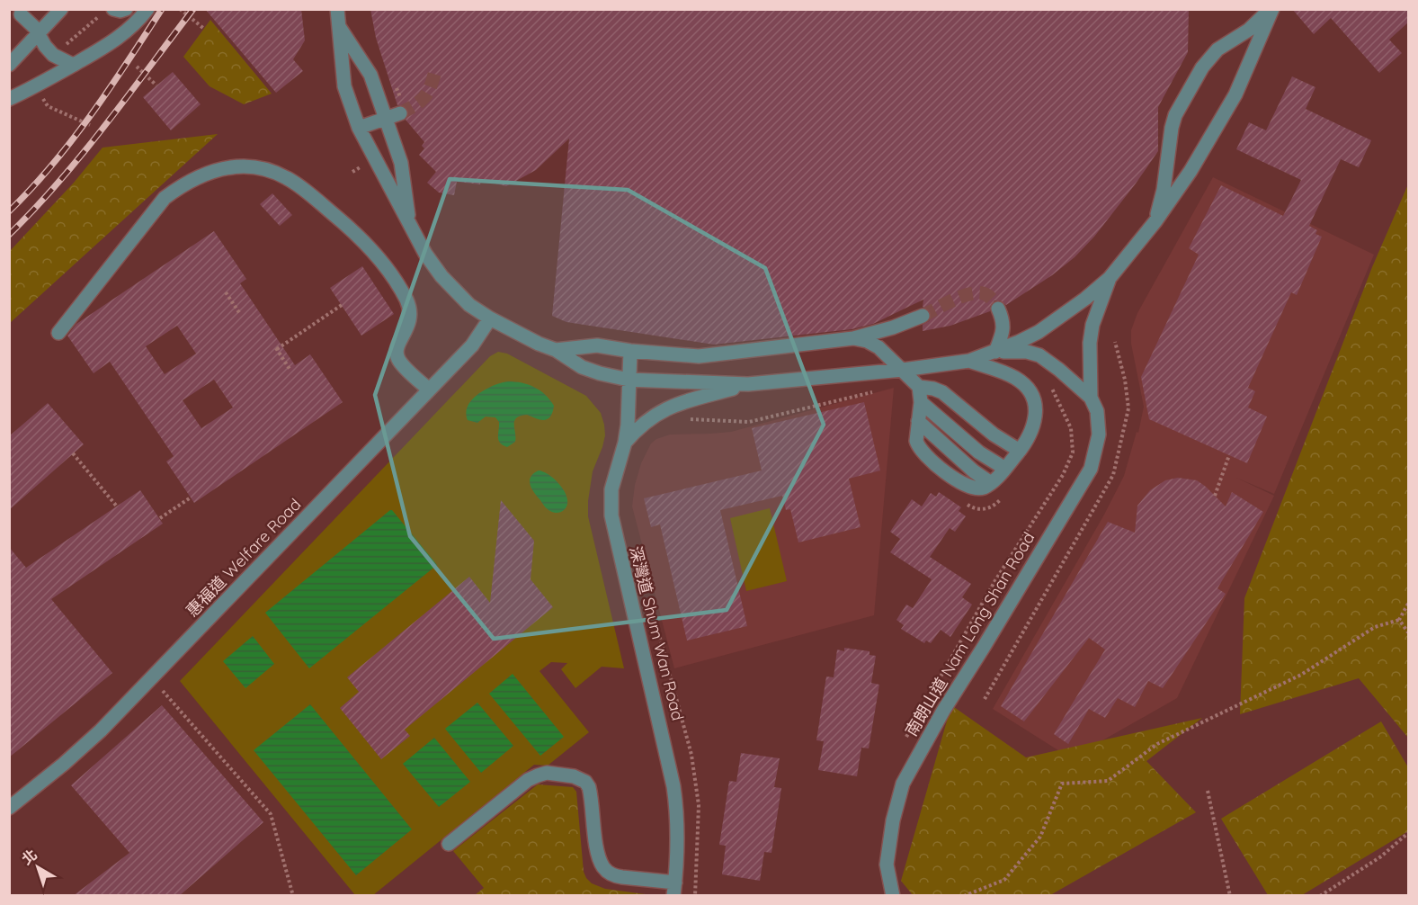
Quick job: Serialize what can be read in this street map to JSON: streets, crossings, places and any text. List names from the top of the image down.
{
  "streets": {
    "street": ["惠福道 Welfare Road", "深灣道 Shum Wan Road", "南朗山道 Nam Long Shan Road"]
  },
  "north": "top left"
}
